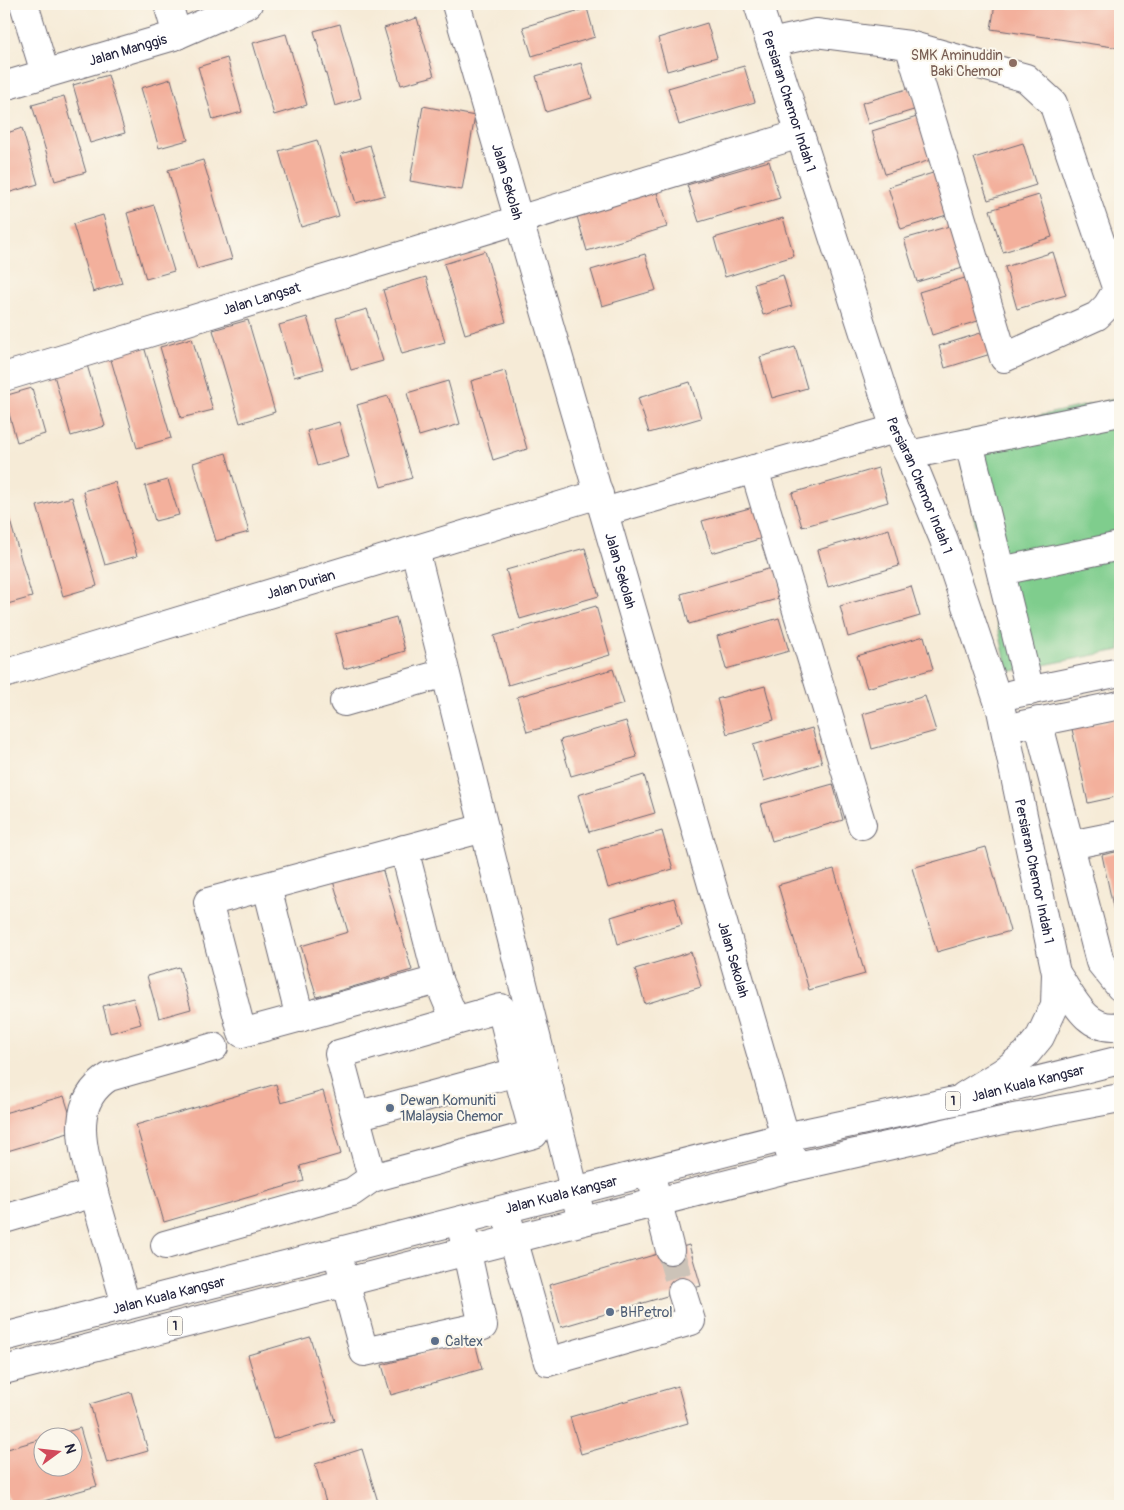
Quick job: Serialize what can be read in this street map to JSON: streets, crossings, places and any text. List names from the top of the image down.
{
  "streets": {
    "main road": [
      "Jalan Manggis",
      "Persiaran Chemor Indah 1",
      "Jalan Sekolah",
      "Jalan Langsat",
      "Jalan Durian",
      "Jalan Kuala Kangsar",
      "1"
    ]
  },
  "crossings": [
    ["Persiaran Chemor Indah 1", "Jalan Langsat"],
    ["Persiaran Chemor Indah 1", "Jalan Durian"],
    ["Jalan Sekolah", "Jalan Langsat"],
    ["Jalan Sekolah", "Jalan Durian"],
    ["Jalan Sekolah", "Jalan Kuala Kangsar"],
    ["Jalan Sekolah", "1"]
  ],
  "places": [
    "SMK Aminuddin Baki Chemor",
    "Dewan Komuniti 1Malaysia Chemor",
    "BHPetrol",
    "Caltex"
  ],
  "north": "right"
}
